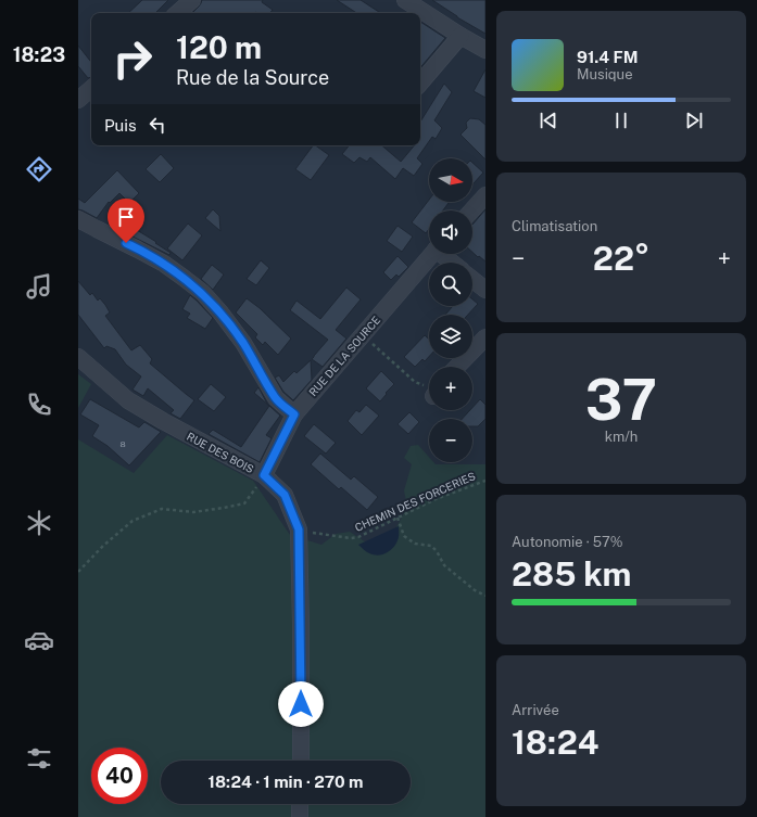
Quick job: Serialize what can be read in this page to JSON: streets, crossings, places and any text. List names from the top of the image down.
{
  "streets": {
    "street": ["RUE DE LA SOURCE", "RUE DES BOIS"],
    "path": ["CHEMIN DES FORCERIES"]
  },
  "crossings": [
    ["RUE DE LA SOURCE", "RUE DES BOIS"],
    ["RUE DES BOIS", "CHEMIN DES FORCERIES"]
  ],
  "house_numbers": ["8"],
  "north": "right",
  "page": {
    "tabs": "18:23",
    "turn": ["120 m", "Rue de la Source"],
    "song": ["91.4 FM", "Musique"],
    "then": "Puis",
    "map_buttons": ["+", "−"],
    "tile": [
      "Climatisation",
      ["37", "km/h"],
      ["Autonomie · 57%", "285 km"],
      ["Arrivée", "18:24"]
    ],
    "heat": ["−", "22°", "+"],
    "limit": "40",
    "trip": "18:24 · 1 min · 270 m"
  }
}
